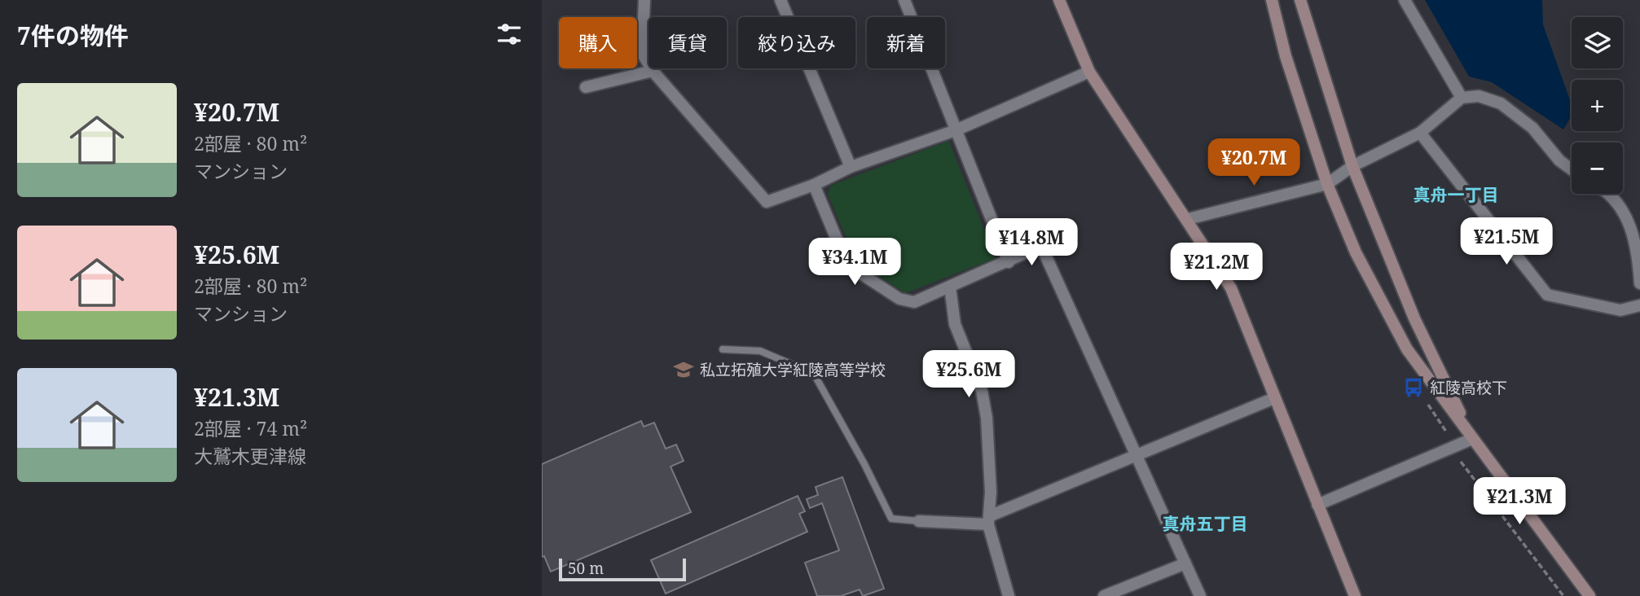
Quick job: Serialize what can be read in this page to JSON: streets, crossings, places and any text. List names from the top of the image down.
{
  "districts": ["真舟一丁目", "真舟五丁目"],
  "places": {
    "school or university": ["私立拓殖大学紅陵高等学校"],
    "bus stop": ["紅陵高校下"]
  },
  "scale_bar": "50 m",
  "page": {
    "heading": "7件の物件",
    "map_buttons": ["+", "−"],
    "chip": [
      "購入",
      "賃貸",
      "絞り込み",
      "新着"
    ],
    "list": [
      {
        "name": "¥20.7M",
        "note": "2部屋 · 80 m² · マンション"
      },
      {
        "name": "¥25.6M",
        "note": "2部屋 · 80 m² · マンション"
      },
      {
        "name": "¥21.3M",
        "note": "2部屋 · 74 m² · 大鷲木更津線"
      }
    ],
    "price": [
      "¥20.7M",
      "¥21.5M",
      "¥14.8M",
      "¥34.1M",
      "¥21.2M",
      "¥25.6M",
      "¥21.3M"
    ],
    "scale": "50 m"
  }
}
